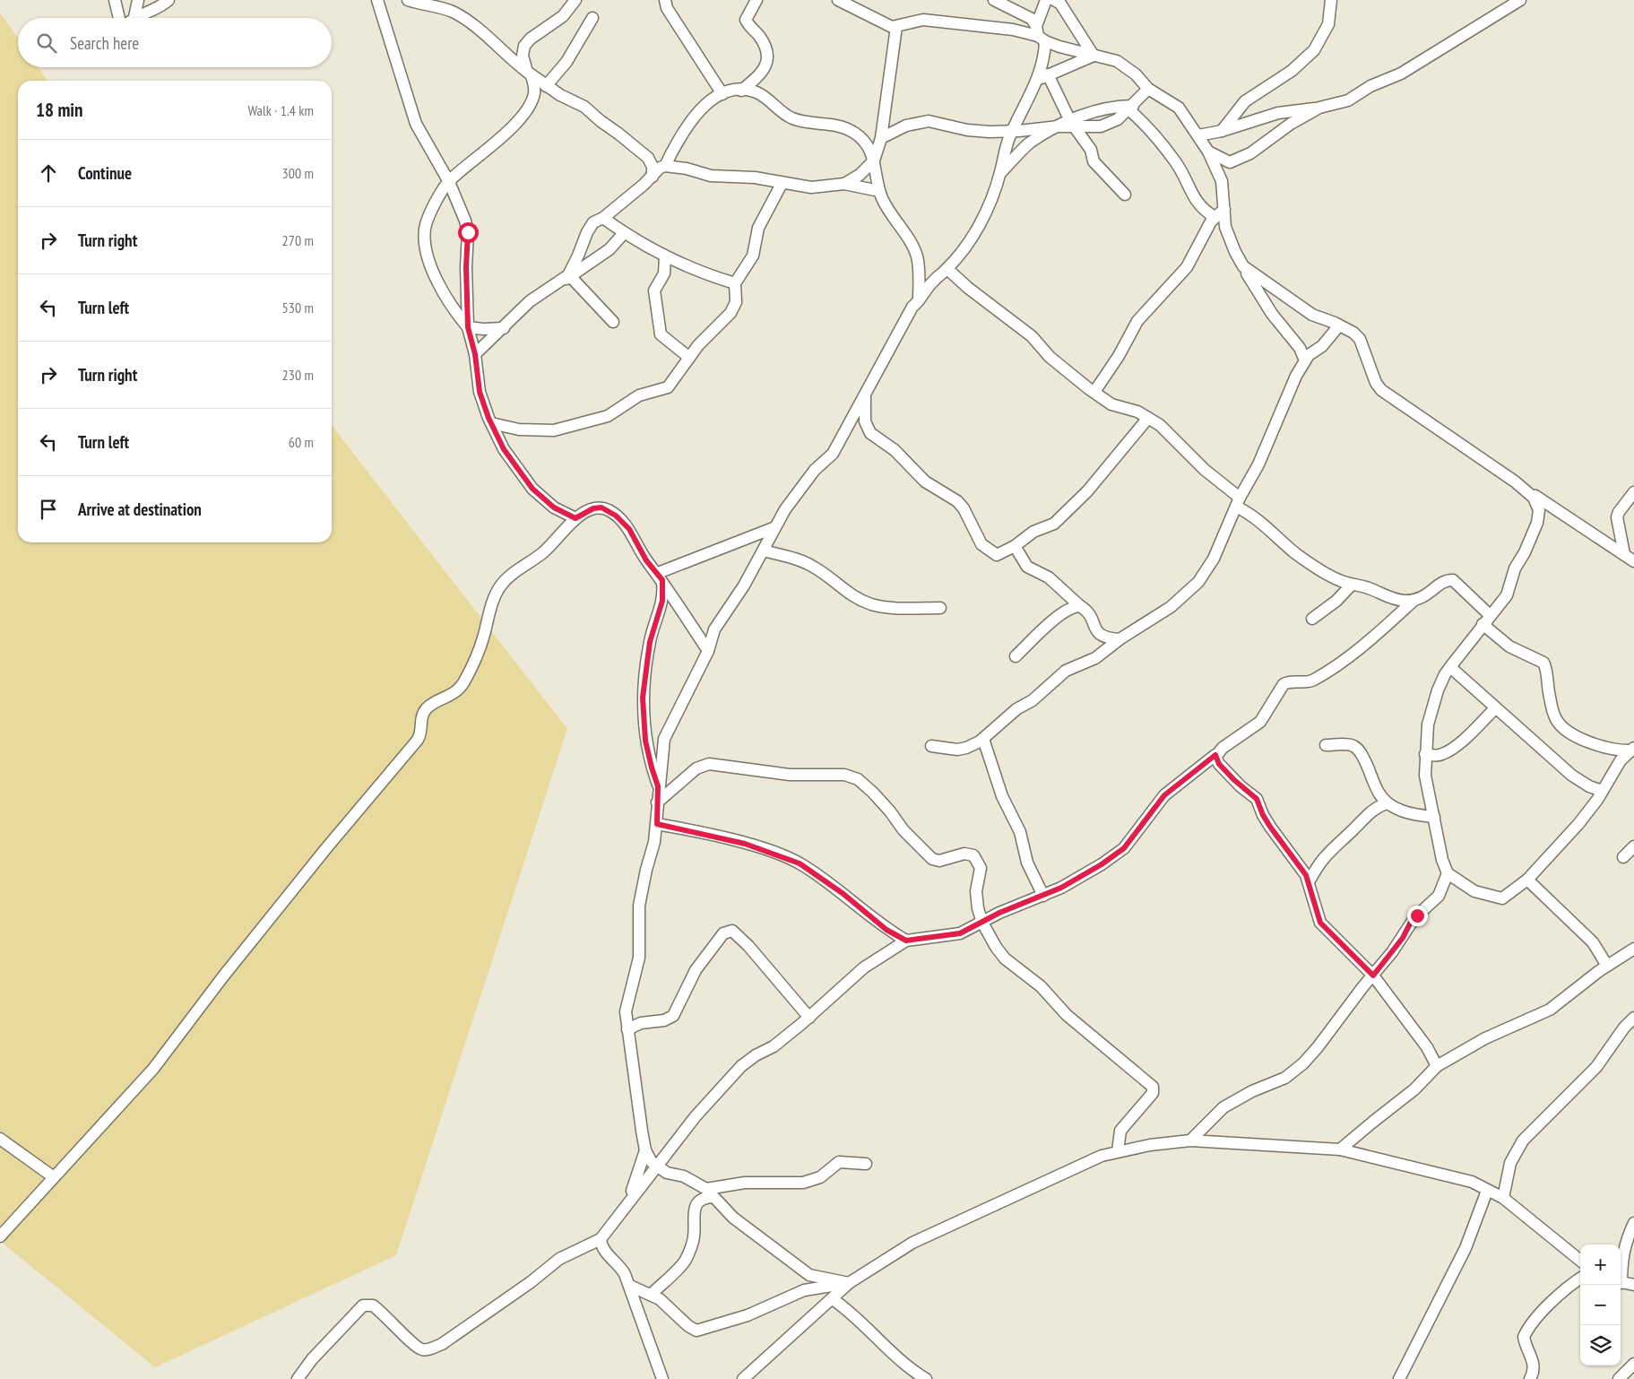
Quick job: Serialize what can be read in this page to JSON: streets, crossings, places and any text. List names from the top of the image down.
{
  "page": {
    "search": "Search here",
    "heading": ["18 min", "Walk · 1.4 km"],
    "list": [
      ["Continue", "300 m"],
      ["Turn right", "270 m"],
      ["Turn left", "530 m"],
      ["Turn right", "230 m"],
      ["Turn left", "60 m"],
      "Arrive at destination"
    ],
    "map_buttons": ["+", "−"]
  }
}
